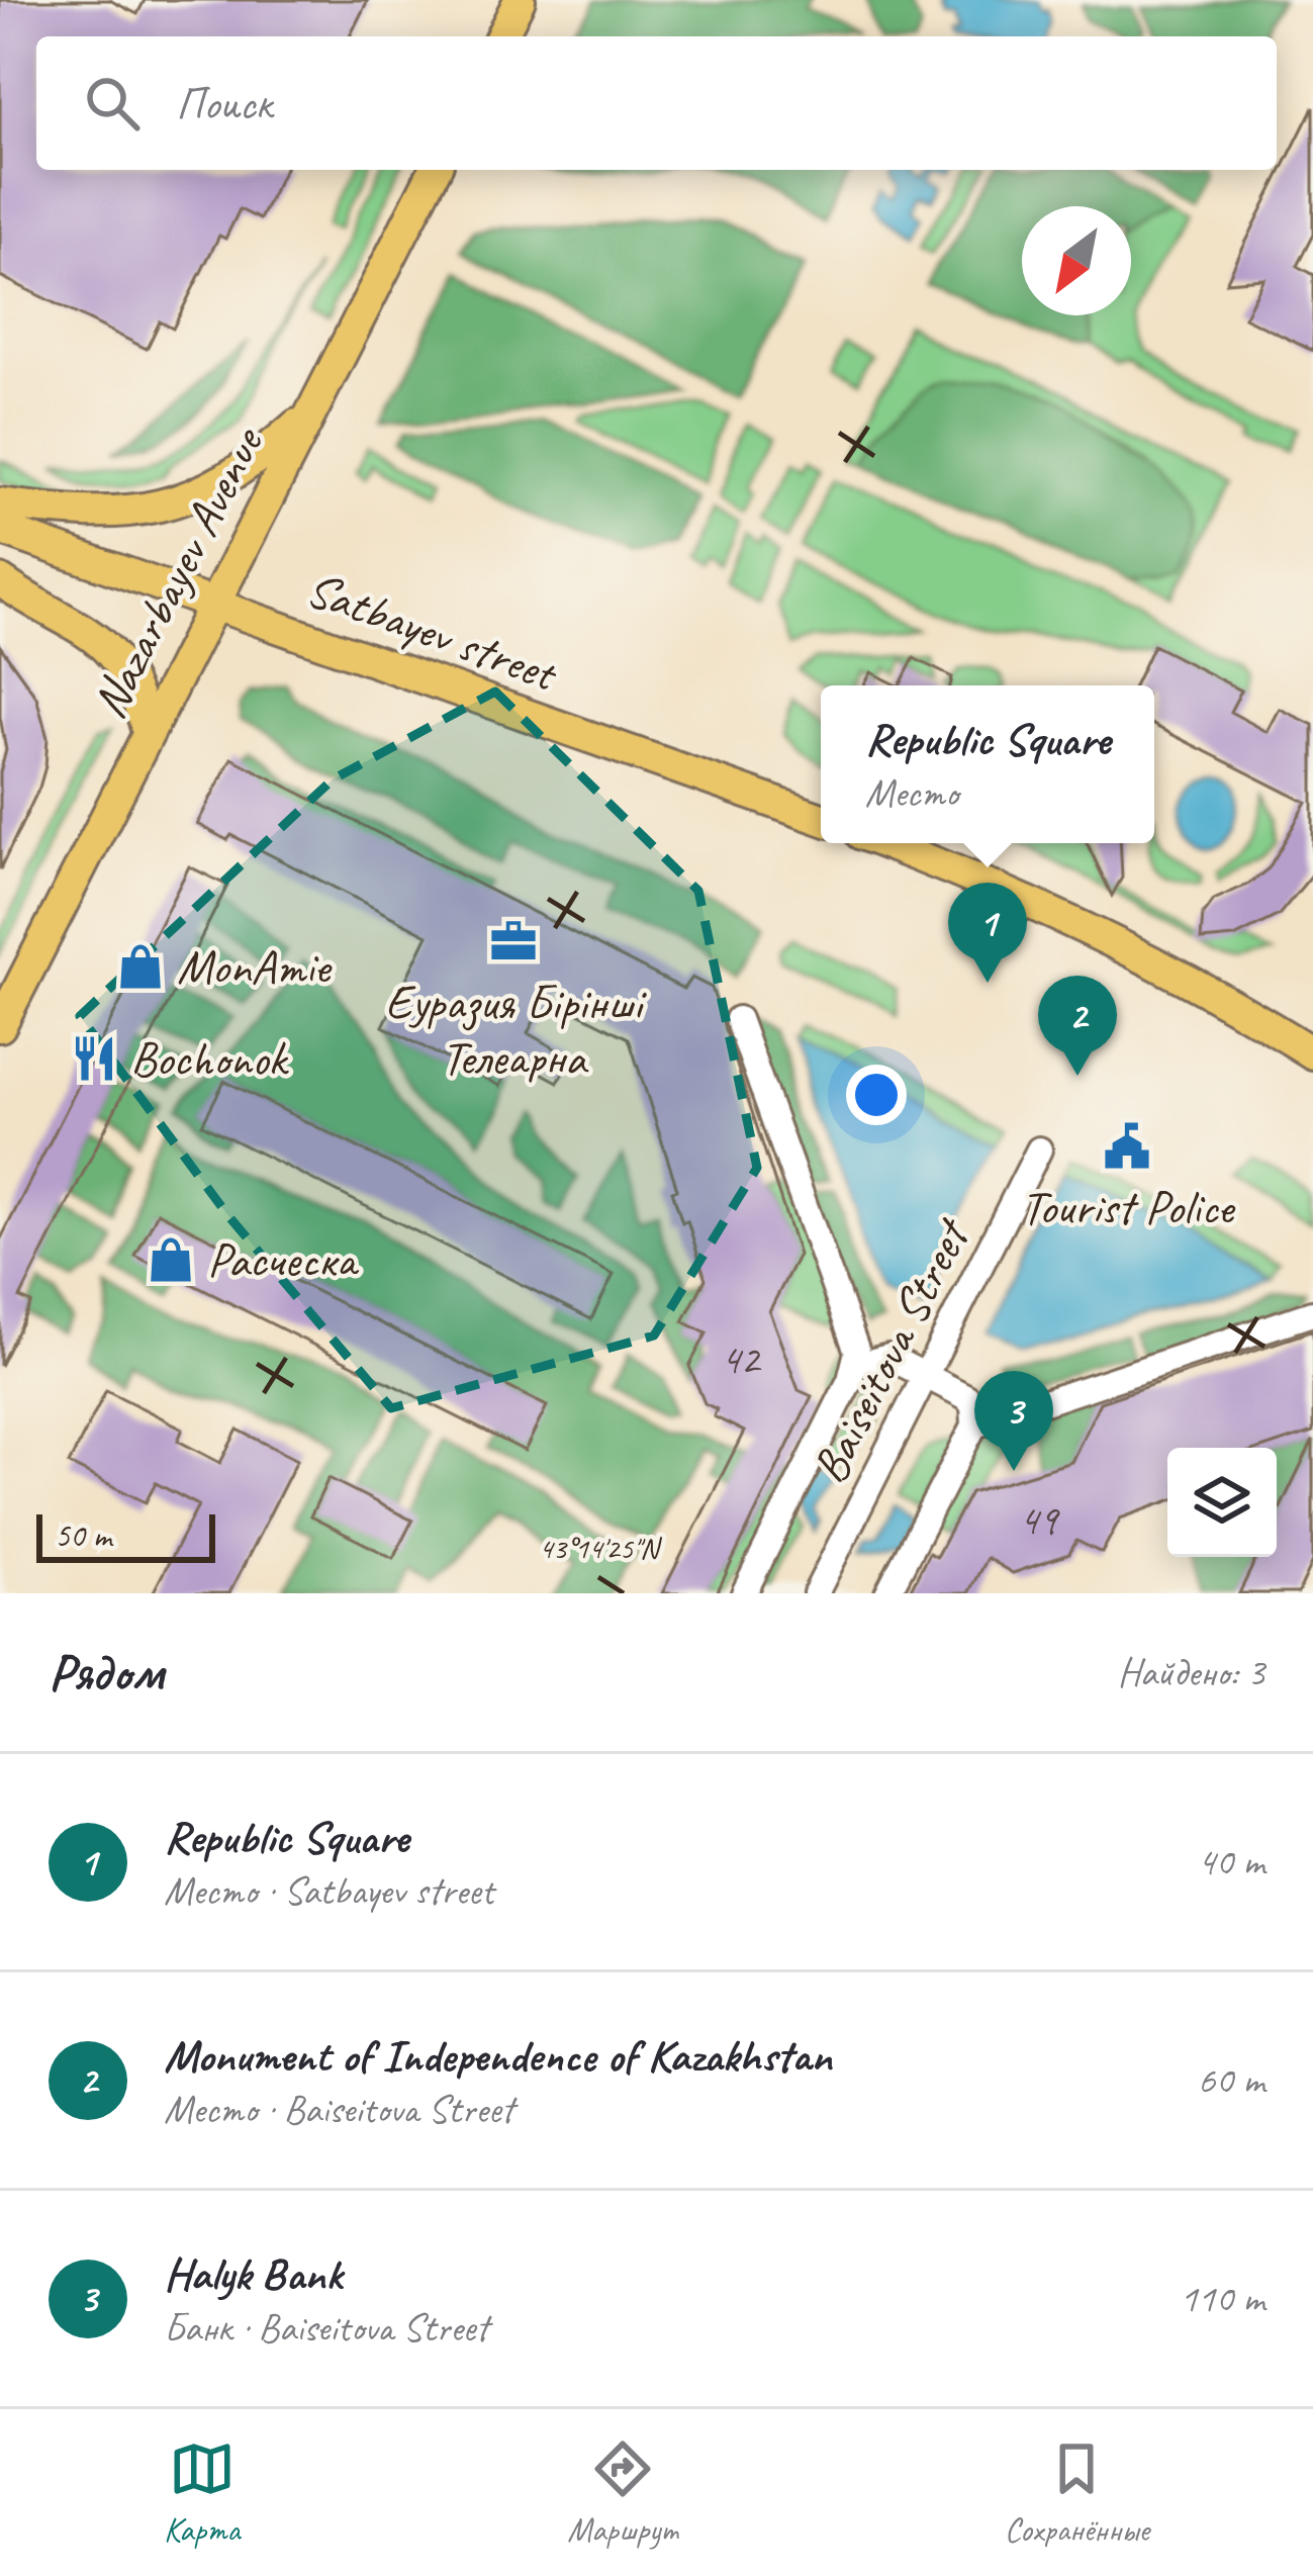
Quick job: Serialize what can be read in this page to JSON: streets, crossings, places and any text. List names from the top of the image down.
{
  "streets": {
    "main road": ["Nazarbayev Avenue", "Satbayev street"],
    "street": ["Baiseitova Street"]
  },
  "crossings": [
    ["Nazarbayev Avenue", "Satbayev street"]
  ],
  "places": {
    "office": ["Еуразия Бірінші Телеарна"],
    "shop": ["MonAmie", "Расческа"],
    "restaurant": ["Bochonok"],
    "public building": ["Tourist Police"]
  },
  "house_numbers": ["42", "49"],
  "scale_bar": "50 m",
  "north": "bottom left",
  "page": {
    "search": "Поиск",
    "popup": ["Republic Square", "Место"],
    "pins": ["1", "2", "3"],
    "scale": "50 m",
    "heading": ["Рядом", "Найдено: 3"],
    "list": [
      {
        "mark": "1",
        "name": "Republic Square",
        "note": "Место · Satbayev street",
        "value": "40 m"
      },
      {
        "mark": "2",
        "name": "Monument of Independence of Kazakhstan",
        "note": "Место · Baiseitova Street",
        "value": "60 m"
      },
      {
        "mark": "3",
        "name": "Halyk Bank",
        "note": "Банк · Baiseitova Street",
        "value": "110 m"
      }
    ],
    "nav": ["Карта", "Маршрут", "Сохранённые"]
  },
  "coordinates": ["43°14'25\"N"]
}
